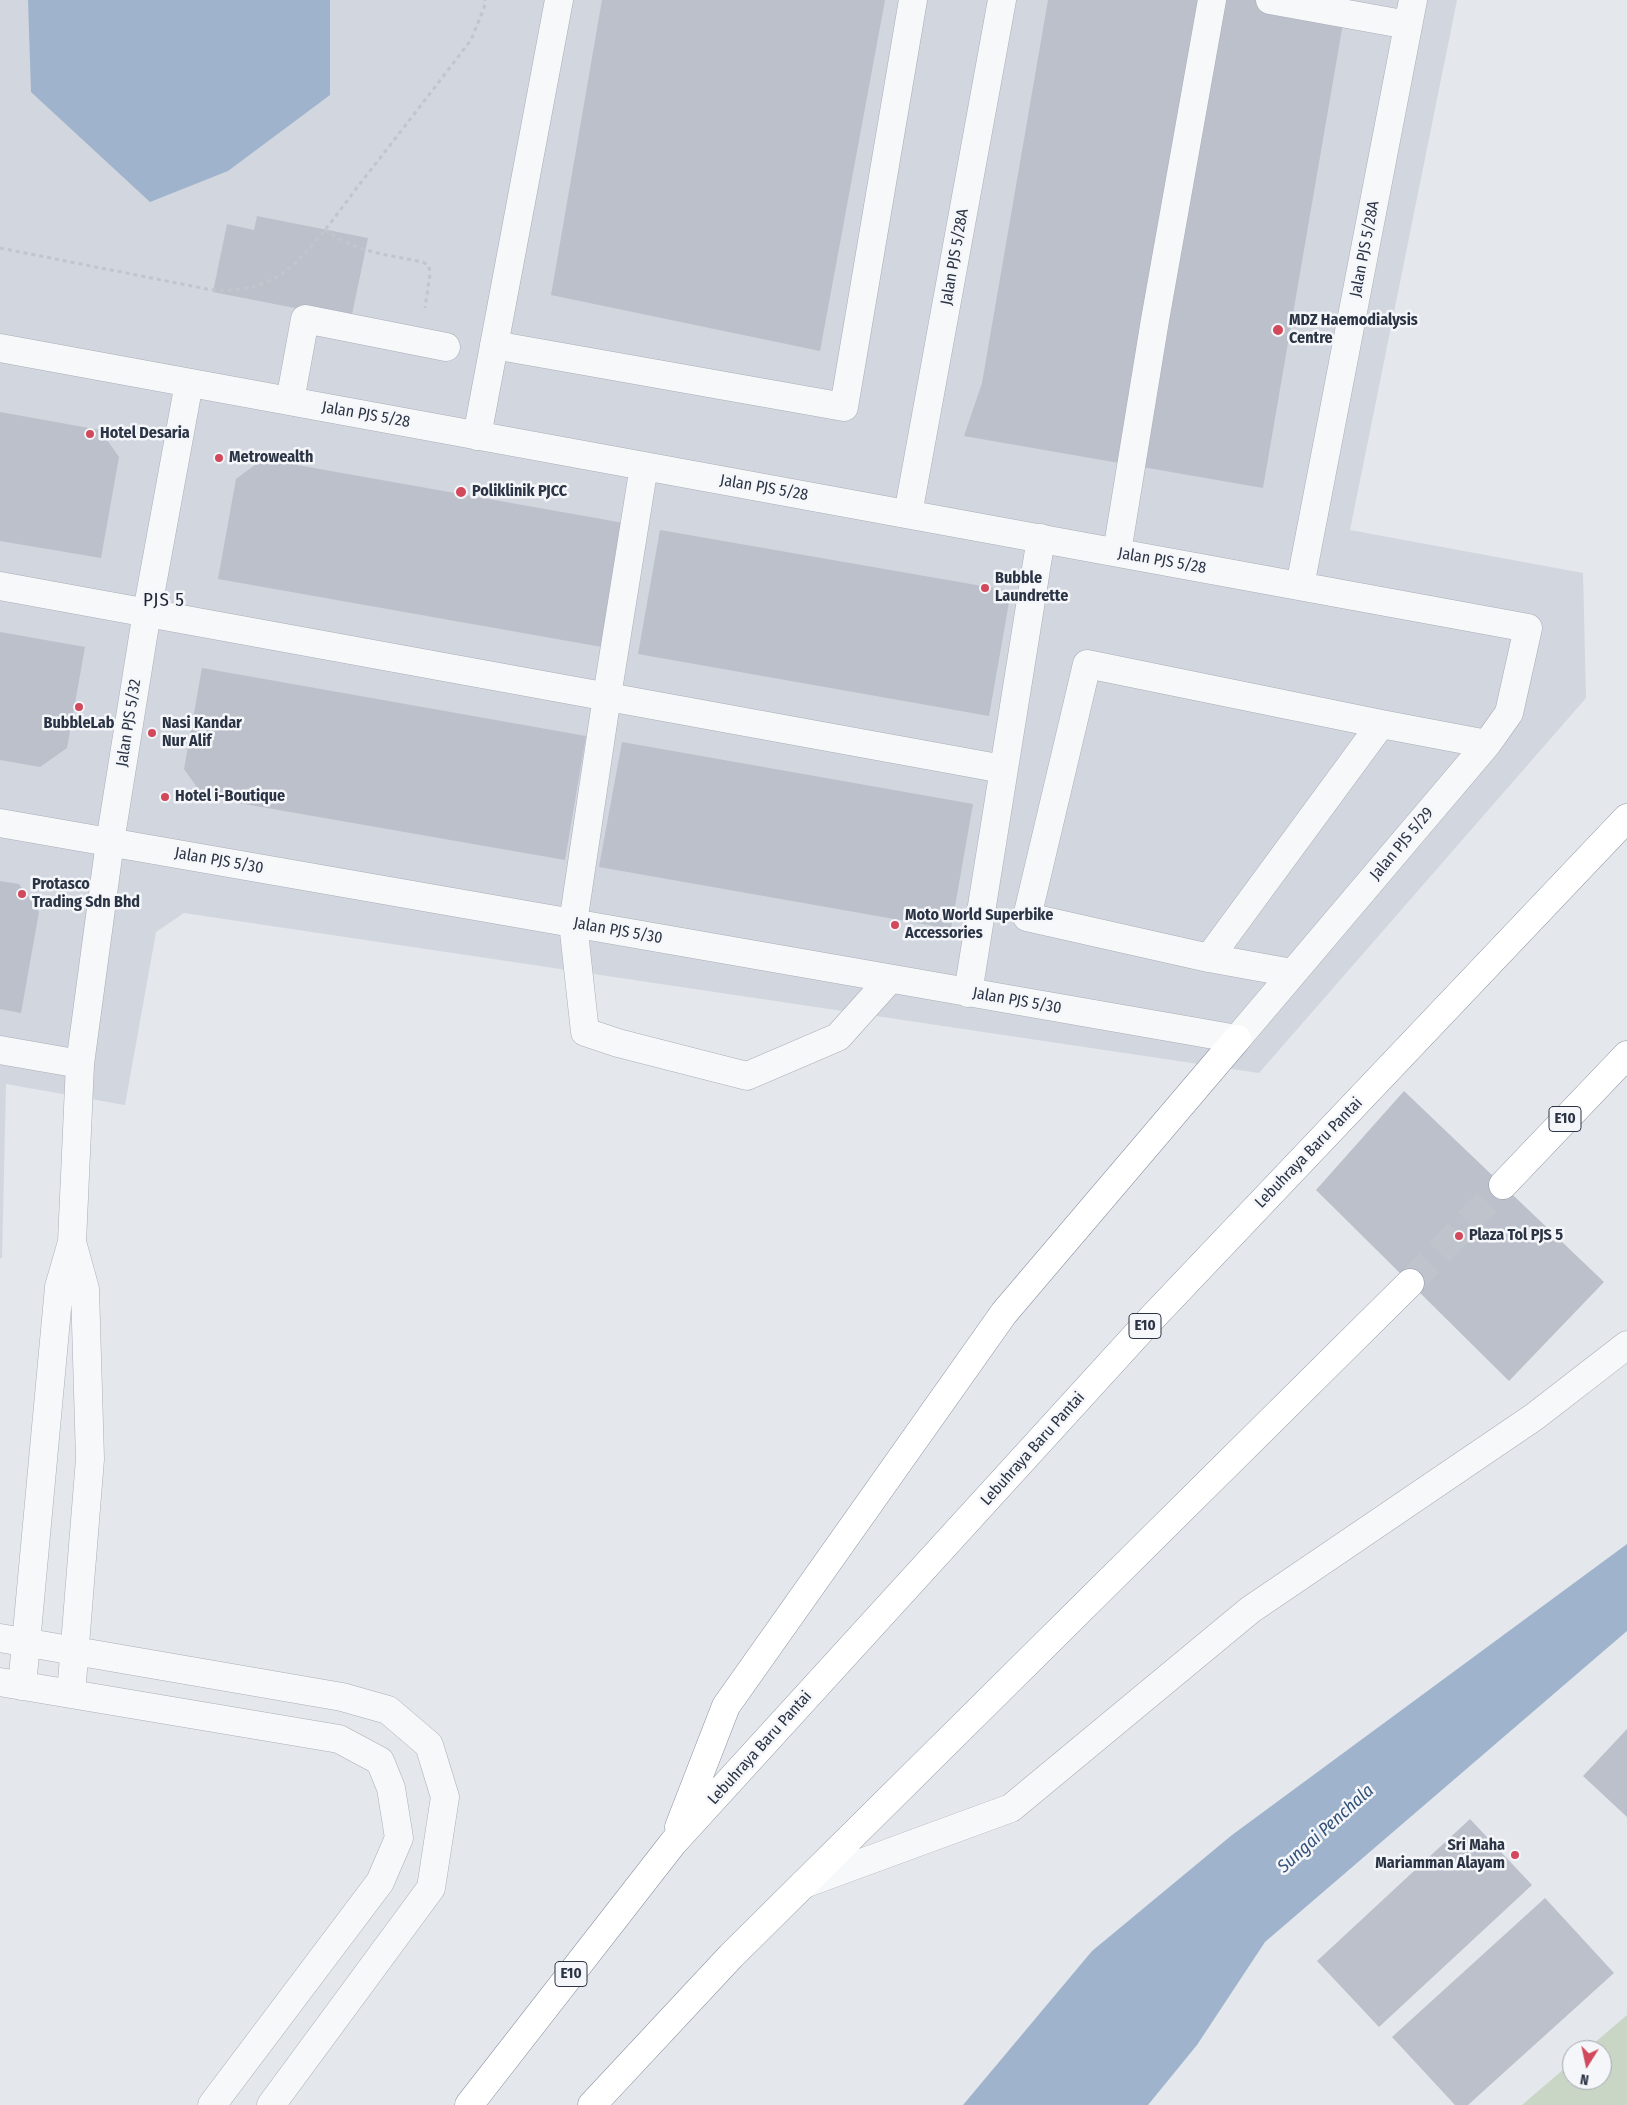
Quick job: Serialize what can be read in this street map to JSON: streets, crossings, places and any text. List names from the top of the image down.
{
  "streets": {
    "highway": ["E10", "Lebuhraya Baru Pantai"],
    "street": [
      "Jalan PJS 5/28A",
      "Jalan PJS 5/28",
      "Jalan PJS 5/32",
      "Jalan PJS 5/29",
      "Jalan PJS 5/30"
    ]
  },
  "crossings": [
    ["Jalan PJS 5/28A", "Jalan PJS 5/28"],
    ["Jalan PJS 5/28", "Jalan PJS 5/32"],
    ["Jalan PJS 5/28", "Jalan PJS 5/29"],
    ["Jalan PJS 5/32", "Jalan PJS 5/30"],
    ["Jalan PJS 5/29", "Jalan PJS 5/30"]
  ],
  "districts": ["PJS 5"],
  "water": ["Sungai Penchala"],
  "places": [
    "MDZ Haemodialysis Centre",
    "Hotel Desaria",
    "Metrowealth",
    "Poliklinik PJCC",
    "Bubble Laundrette",
    "BubbleLab",
    "Nasi Kandar Nur Alif",
    "Hotel i-Boutique",
    "Protasco Trading Sdn Bhd",
    "Moto World Superbike Accessories",
    "Plaza Tol PJS 5",
    "Sri Maha Mariamman Alayam"
  ],
  "north": "bottom"
}
